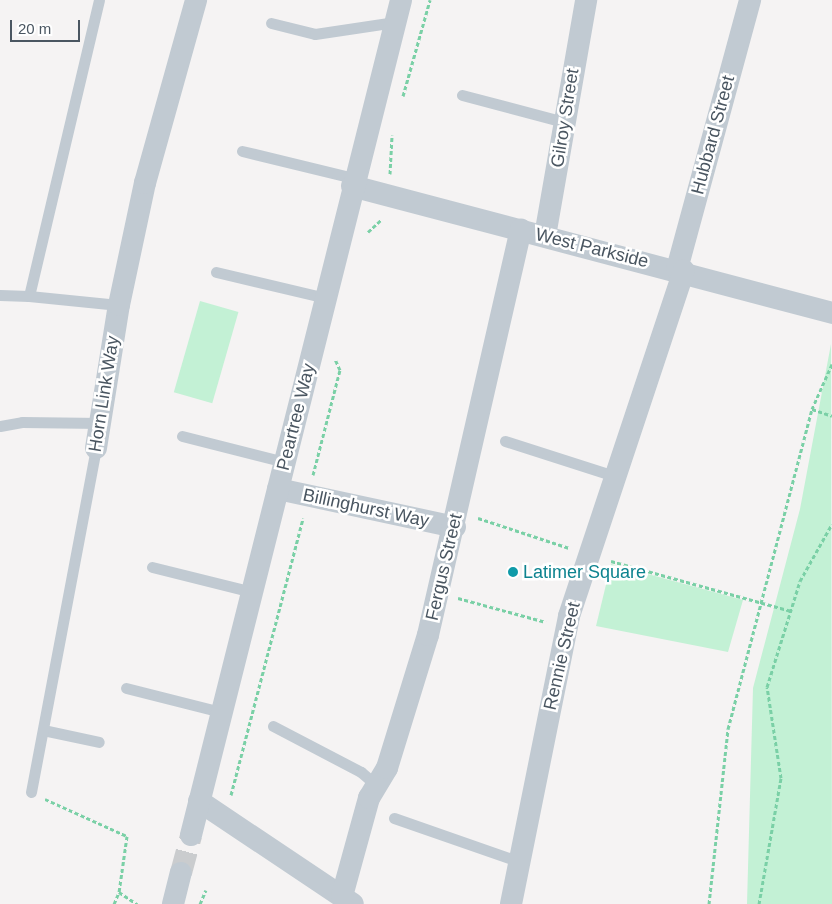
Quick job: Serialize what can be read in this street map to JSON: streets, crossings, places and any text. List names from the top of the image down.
{
  "streets": {
    "street": [
      "Gilroy Street",
      "Hubbard Street",
      "West Parkside",
      "Horn Link Way",
      "Peartree Way",
      "Billinghurst Way",
      "Fergus Street",
      "Rennie Street"
    ]
  },
  "crossings": [
    ["Gilroy Street", "West Parkside"],
    ["Hubbard Street", "West Parkside"],
    ["Hubbard Street", "Rennie Street"],
    ["West Parkside", "Peartree Way"],
    ["West Parkside", "Fergus Street"],
    ["West Parkside", "Rennie Street"],
    ["Peartree Way", "Billinghurst Way"],
    ["Billinghurst Way", "Fergus Street"]
  ],
  "places": ["Latimer Square"],
  "scale_bar": "20 m"
}
